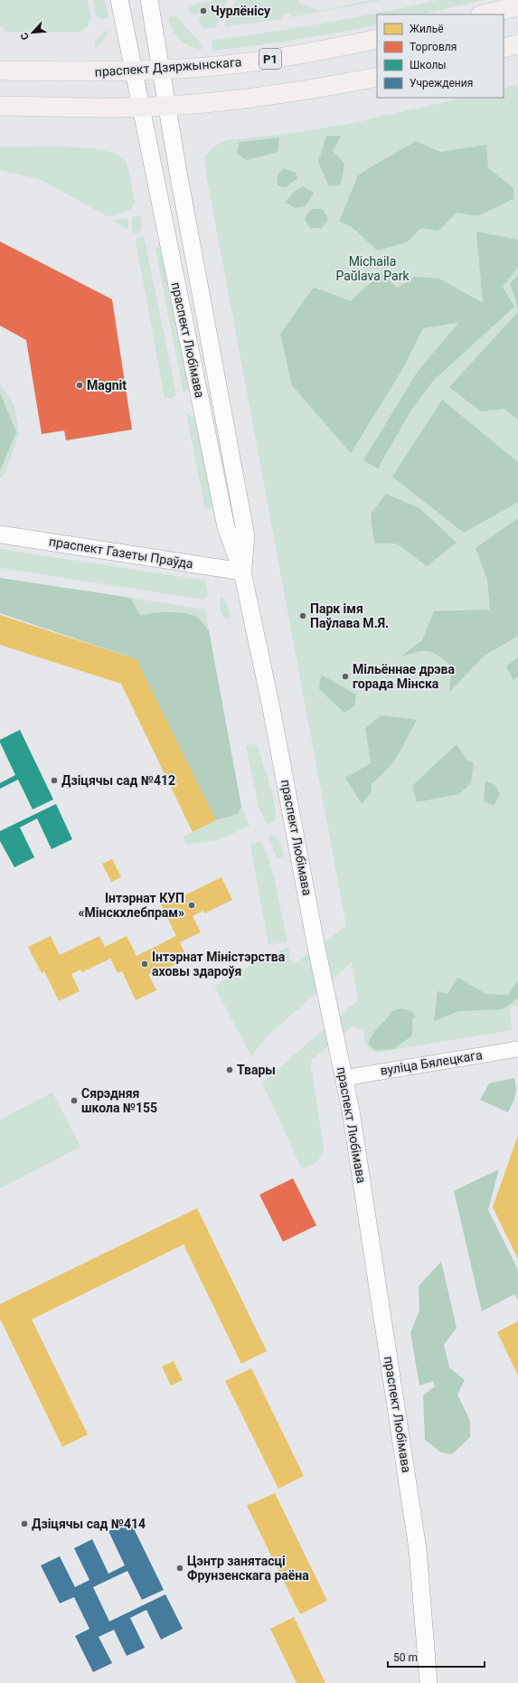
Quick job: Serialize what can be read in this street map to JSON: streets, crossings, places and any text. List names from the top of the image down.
{
  "streets": {
    "main road": [
      "Р1",
      "праспект Дзяржынскага",
      "праспект Любімава",
      "праспект Газеты Праўда"
    ],
    "street": ["вуліца Бялецкага"]
  },
  "crossings": [
    ["праспект Дзяржынскага", "праспект Любімава"],
    ["праспект Любімава", "праспект Газеты Праўда"],
    ["праспект Любімава", "вуліца Бялецкага"]
  ],
  "parks": ["Michaila Paŭlava Park"],
  "places": [
    "Чурлёнісу",
    "Magnit",
    "Парк імя Паўлава М.Я.",
    "Мільённае дрэва горада Мінска",
    "Дзіцячы сад №412",
    "Інтэрнат КУП «Мінскхлебпрам»",
    "Інтэрнат Міністэрства аховы здароўя",
    "Твары",
    "Сярэдняя школа №155",
    "Дзіцячы сад №414",
    "Цэнтр занятасці Фрунзенскага раёна"
  ],
  "legend": [
    "Жильё",
    "Торговля",
    "Школы",
    "Учреждения"
  ],
  "scale_bar": "50 m",
  "north": "bottom left"
}
